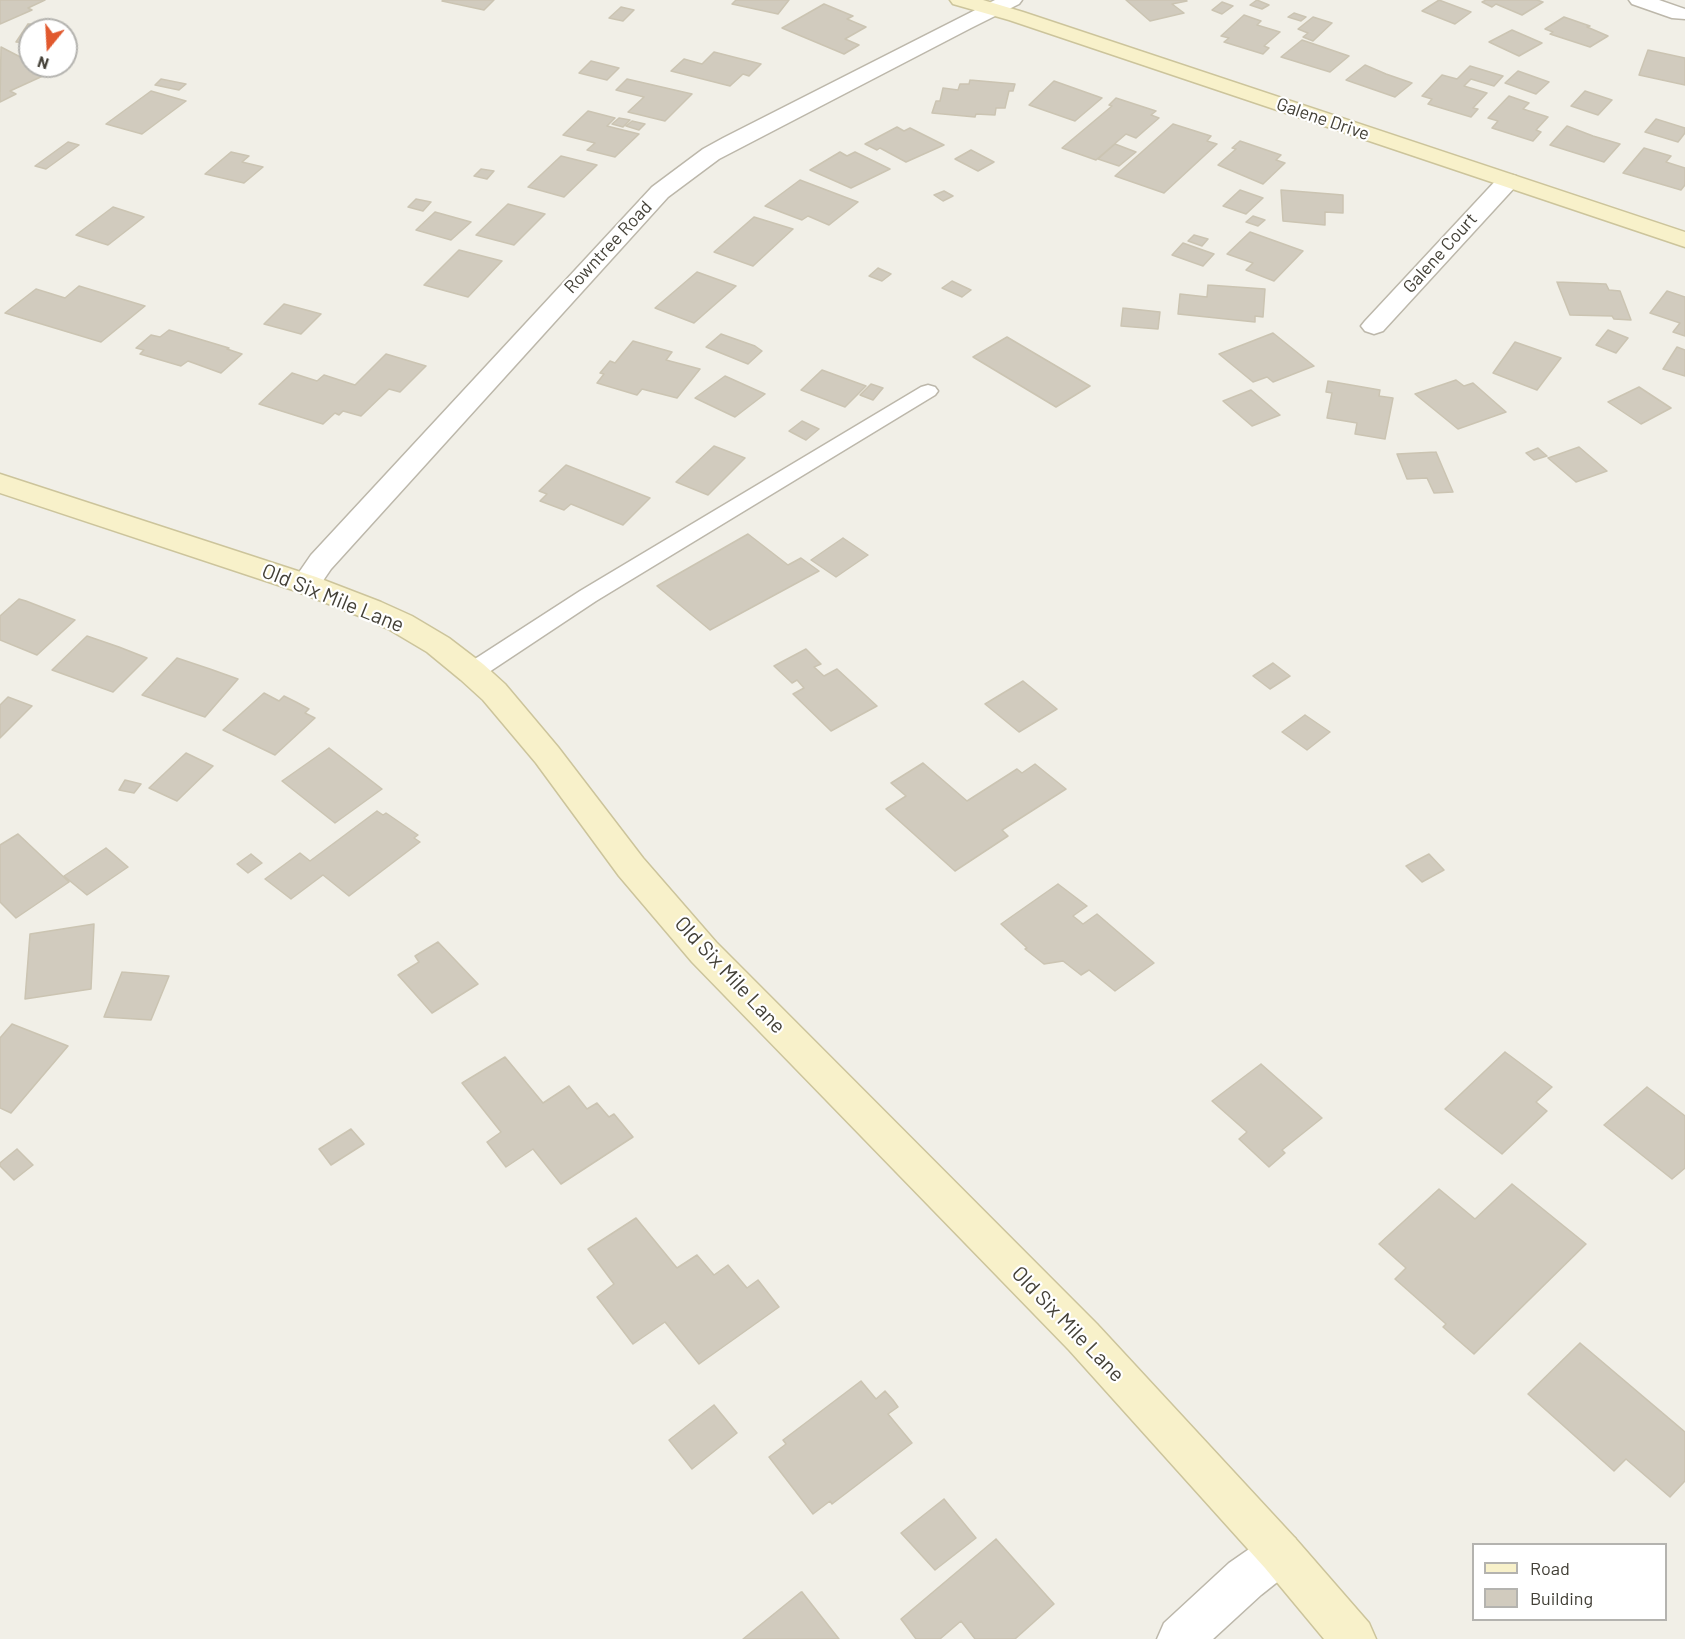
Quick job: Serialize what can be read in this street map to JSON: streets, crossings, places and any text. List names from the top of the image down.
{
  "streets": {
    "street": [
      "Galene Drive",
      "Rowntree Road",
      "Galene Court",
      "Old Six Mile Lane"
    ]
  },
  "crossings": [
    ["Galene Drive", "Rowntree Road"],
    ["Galene Drive", "Galene Court"],
    ["Rowntree Road", "Old Six Mile Lane"]
  ],
  "legend": ["Road", "Building"],
  "north": "bottom"
}
